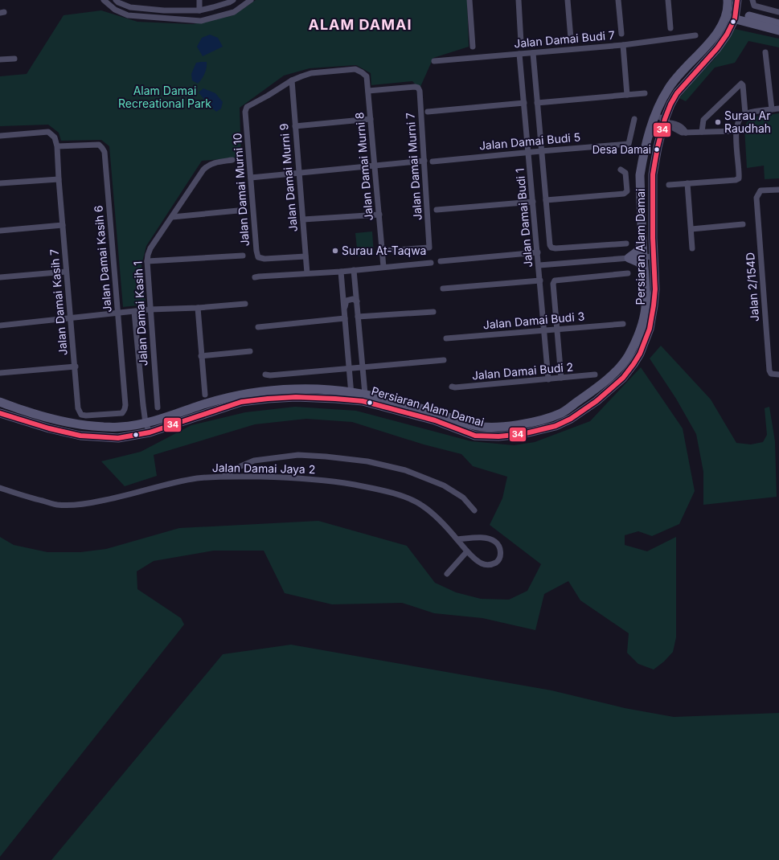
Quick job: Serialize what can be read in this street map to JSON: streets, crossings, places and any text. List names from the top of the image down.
{
  "streets": {
    "street": [
      "Jalan Damai Budi 7",
      "Jalan Damai Budi 5",
      "Jalan Damai Murni 8",
      "Jalan Damai Murni 7",
      "Jalan Damai Murni 9",
      "Jalan Damai Murni 10",
      "Jalan Damai Budi 1",
      "Persiaran Alam Damai",
      "Jalan Damai Kasih 6",
      "Jalan 2/154D",
      "Jalan Damai Kasih 7",
      "Jalan Damai Kasih 1",
      "Jalan Damai Budi 3",
      "Jalan Damai Budi 2",
      "Jalan Damai Jaya 2"
    ]
  },
  "crossings": [
    ["Jalan Damai Budi 7", "Jalan Damai Budi 1"],
    ["Jalan Damai Budi 5", "Jalan Damai Budi 1"],
    ["Jalan Damai Murni 8", "Jalan Damai Murni 7"],
    ["Jalan Damai Murni 8", "Jalan Damai Murni 9"],
    ["Jalan Damai Murni 8", "Jalan Damai Murni 10"],
    ["Jalan Damai Murni 9", "Jalan Damai Murni 10"],
    ["Jalan Damai Budi 1", "Jalan Damai Budi 3"],
    ["Jalan Damai Budi 1", "Jalan Damai Budi 2"],
    ["Jalan Damai Kasih 6", "Jalan Damai Kasih 7"]
  ],
  "districts": ["ALAM DAMAI"],
  "parks": ["Alam Damai Recreational Park"],
  "places": ["Surau Ar Raudhah", "Desa Damai", "Surau At-Taqwa"],
  "lines": ["transit line 34"]
}
